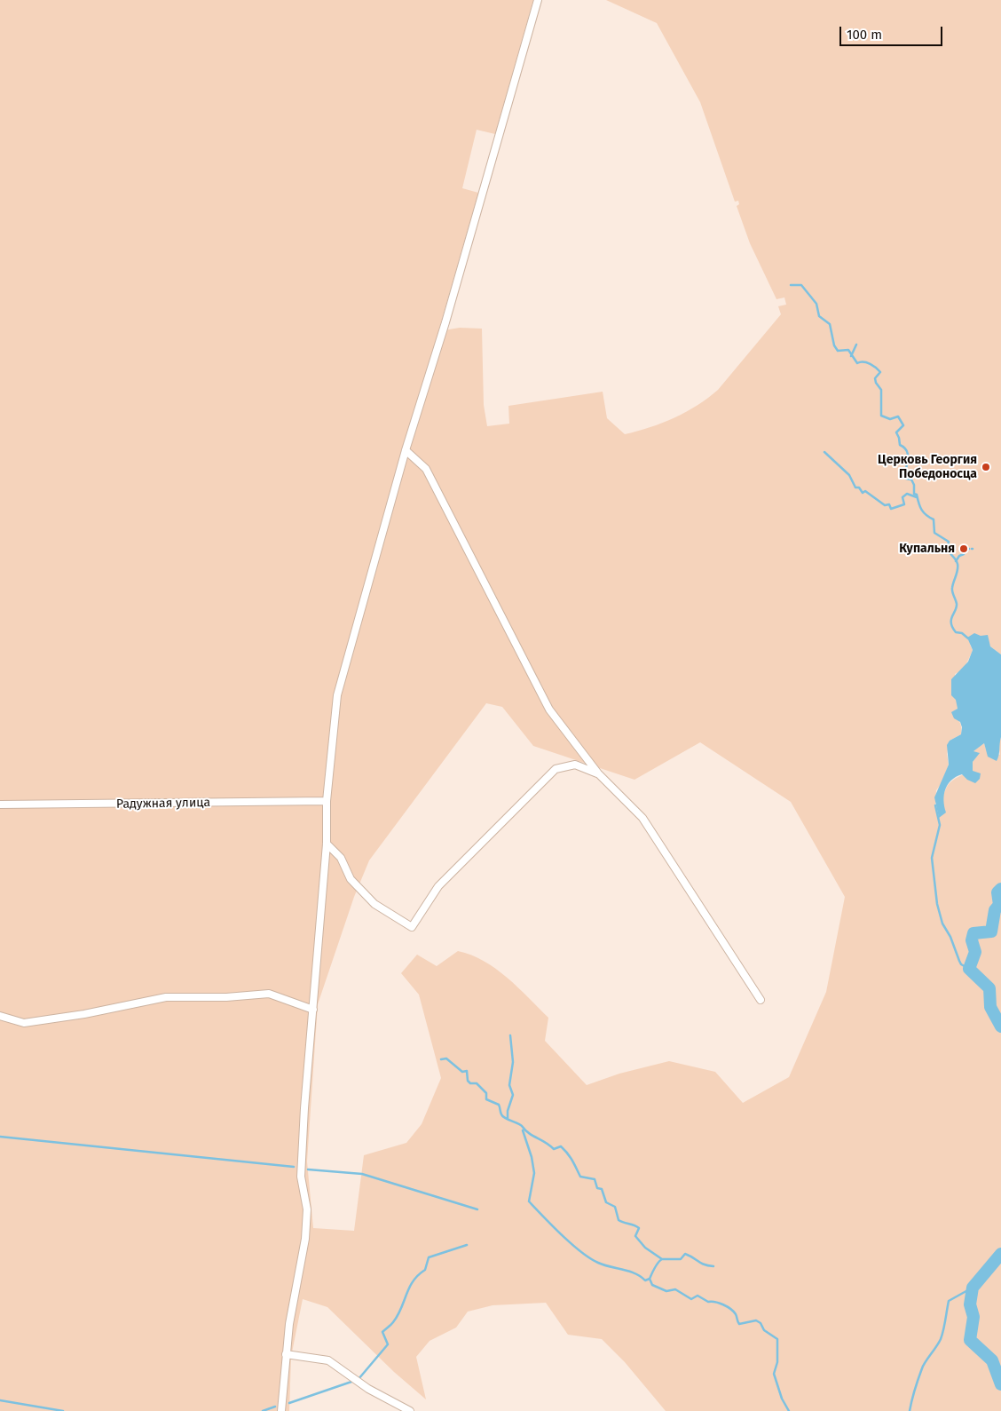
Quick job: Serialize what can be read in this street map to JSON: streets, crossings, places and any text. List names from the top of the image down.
{
  "streets": {
    "street": ["Радужная улица"]
  },
  "places": ["Церковь Георгия Победоносца", "Купальня"],
  "scale_bar": "100 m"
}
